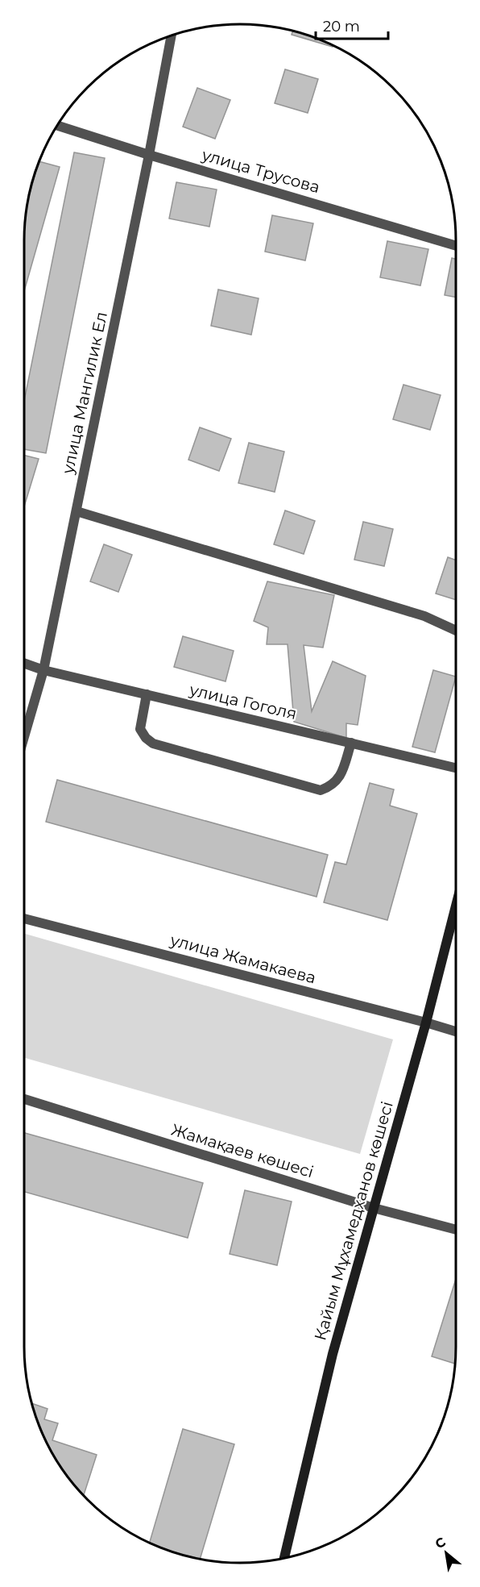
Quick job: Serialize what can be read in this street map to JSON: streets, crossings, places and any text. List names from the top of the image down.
{
  "streets": {
    "street": [
      "улица Трусова",
      "улица Мангилик Ел",
      "улица Гоголя",
      "улица Жамакаева",
      "Жамақаев көшесі",
      "Қайым Мұхамедханов көшесі"
    ]
  },
  "crossings": [
    ["улица Трусова", "улица Мангилик Ел"],
    ["улица Мангилик Ел", "улица Гоголя"],
    ["улица Жамакаева", "Қайым Мұхамедханов көшесі"],
    ["Жамақаев көшесі", "Қайым Мұхамедханов көшесі"]
  ],
  "scale_bar": "20 m",
  "north": "top left"
}
